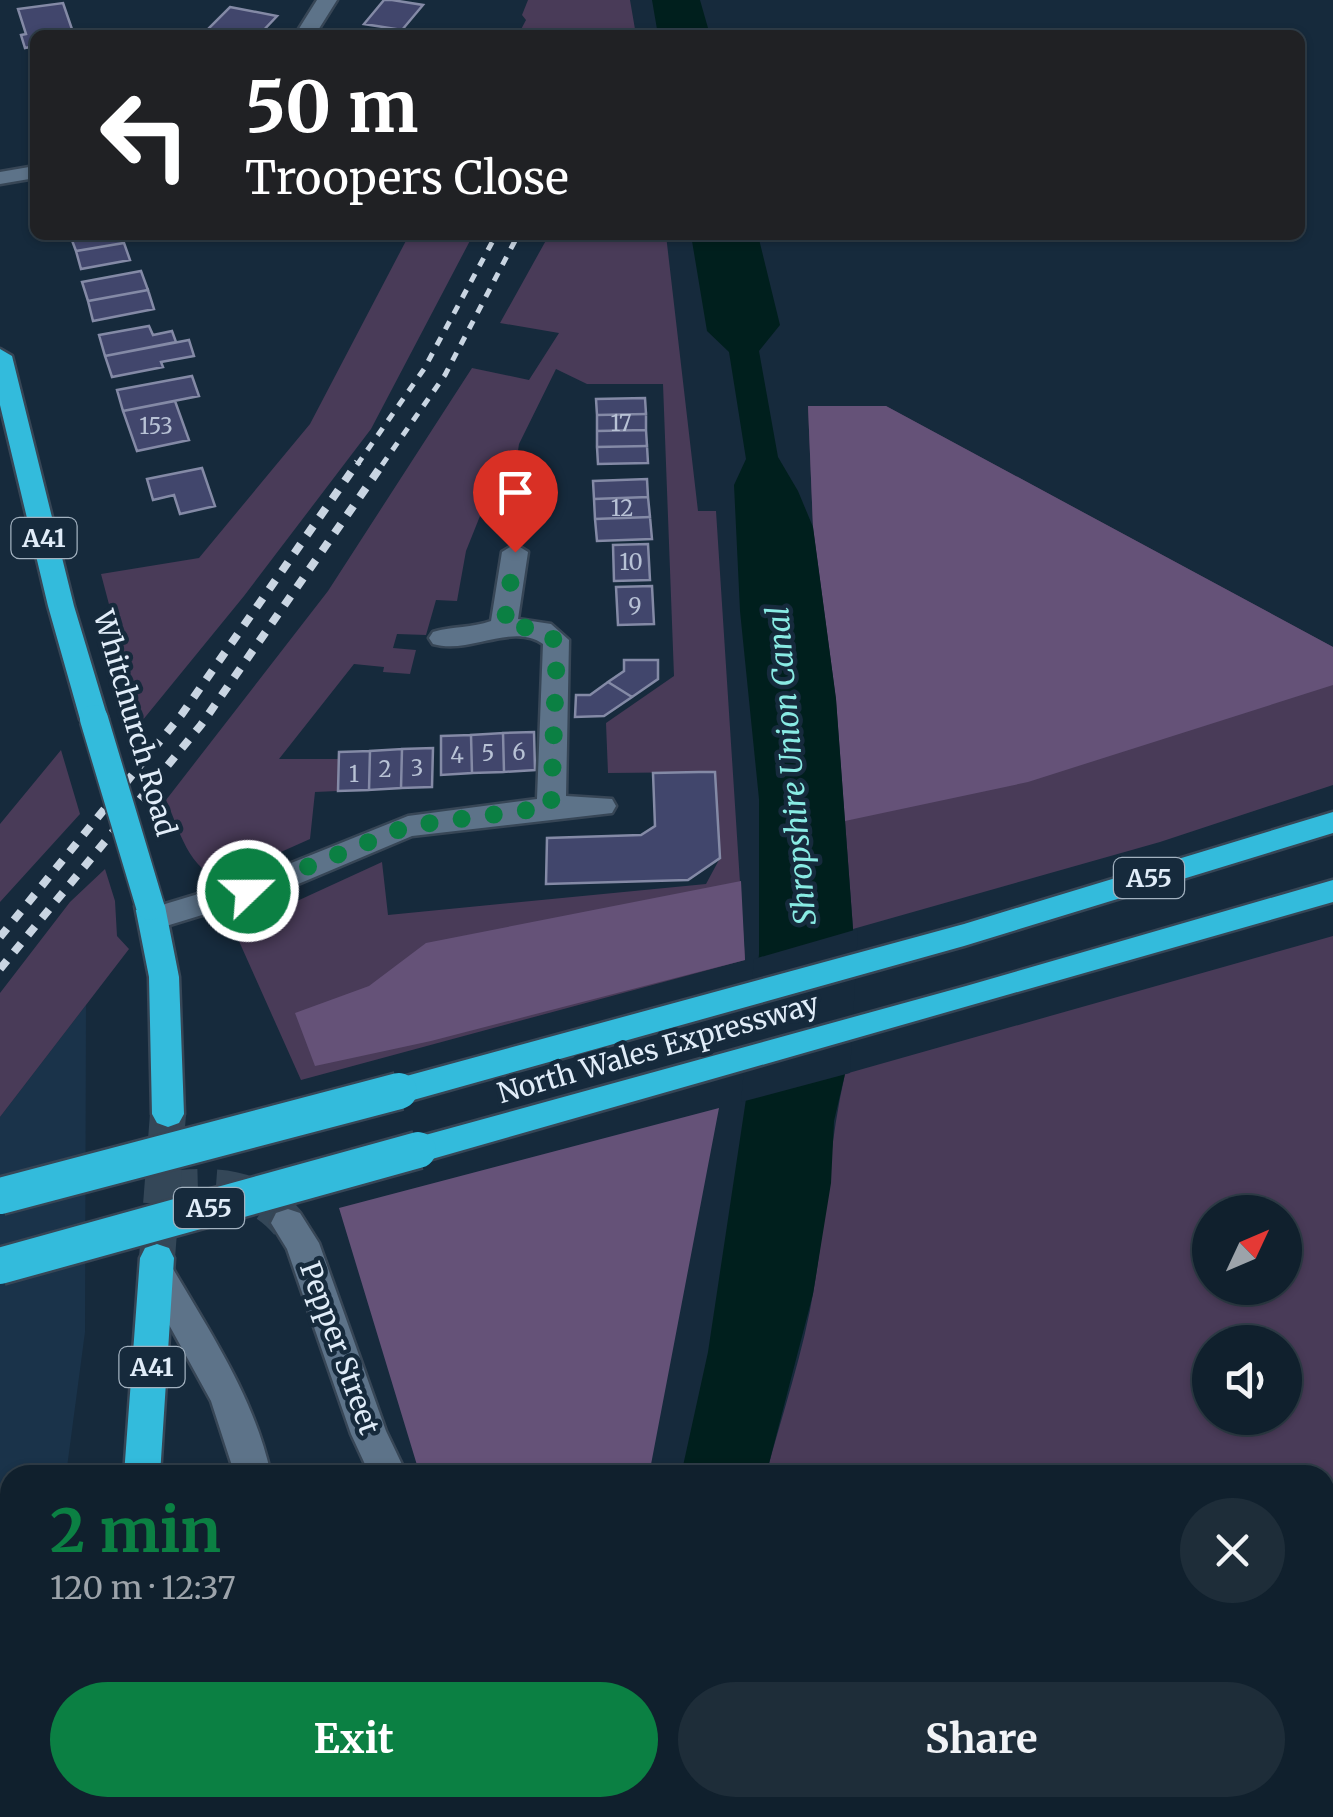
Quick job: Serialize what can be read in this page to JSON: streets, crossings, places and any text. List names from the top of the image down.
{
  "streets": {
    "highway": [
      "A41",
      "Whitchurch Road",
      "A55",
      "North Wales Expressway"
    ],
    "street": ["Pepper Street"]
  },
  "water": ["Shropshire Union Canal"],
  "house_numbers": [
    "17",
    "153",
    "12",
    "10",
    "9",
    "6",
    "5",
    "4",
    "3",
    "2",
    "1"
  ],
  "north": "top right",
  "page": {
    "turn": ["50 m", "Troopers Close"],
    "heading": ["2 min", "120 m · 12:37"],
    "buttons": ["Exit", "Share"]
  }
}
